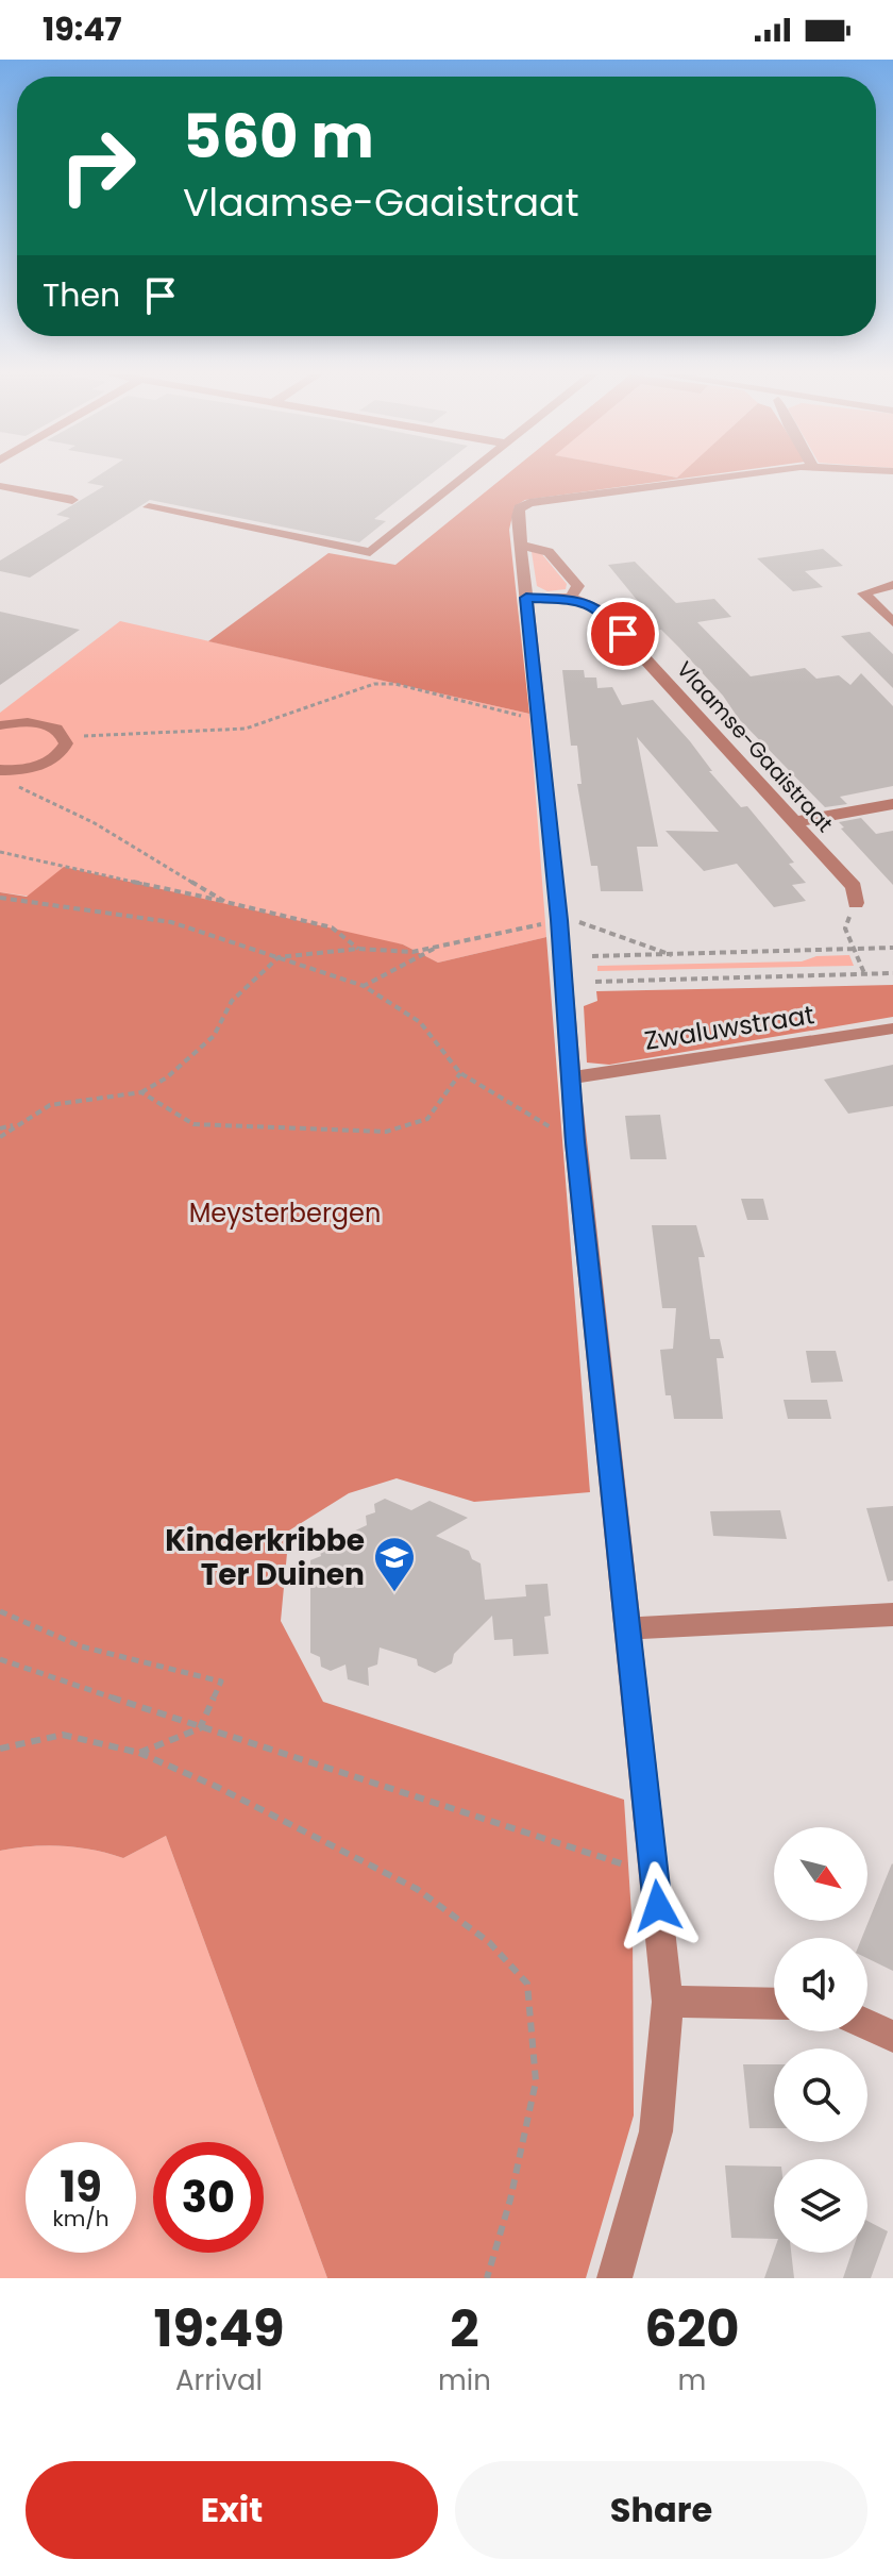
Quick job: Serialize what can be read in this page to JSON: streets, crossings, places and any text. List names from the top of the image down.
{
  "streets": {
    "street": ["Vlaamse-Gaaistraat", "Zwaluwstraat"]
  },
  "parks": ["Meysterbergen"],
  "places": {
    "school or university": ["Kinderkribbe Ter Duinen"]
  },
  "north": "bottom right",
  "page": {
    "status": "19:47",
    "turn": ["560 m", "Vlaamse-Gaaistraat"],
    "then": "Then",
    "speed": "19 km/h",
    "limit": "30",
    "eta": [
      "19:49",
      "Arrival",
      "2",
      "min",
      "620",
      "m"
    ],
    "buttons": ["Exit", "Share"]
  }
}
